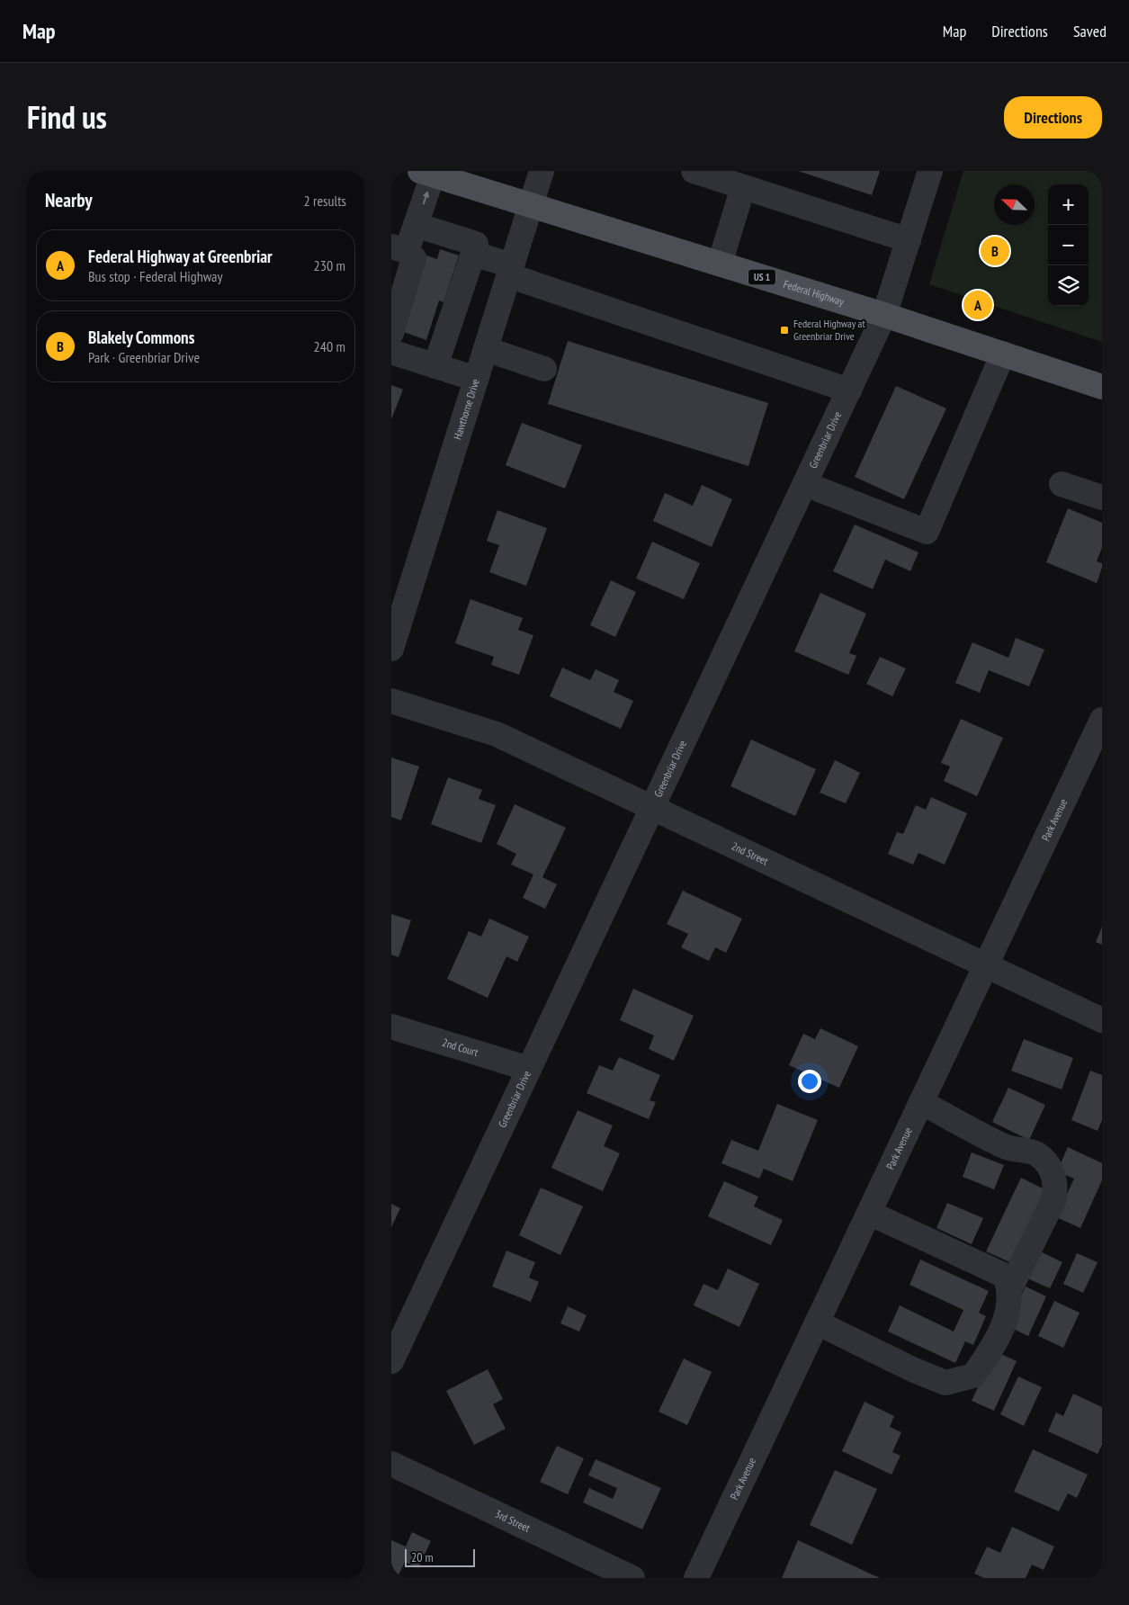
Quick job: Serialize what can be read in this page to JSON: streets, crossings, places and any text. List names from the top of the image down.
{
  "streets": {
    "main road": ["US 1", "Federal Highway"],
    "street": [
      "Hawthorne Drive",
      "Greenbriar Drive",
      "Park Avenue",
      "2nd Street",
      "2nd Court",
      "3rd Street"
    ]
  },
  "crossings": [
    ["Federal Highway", "Hawthorne Drive"],
    ["Federal Highway", "Greenbriar Drive"],
    ["Greenbriar Drive", "2nd Street"],
    ["Greenbriar Drive", "2nd Court"],
    ["Park Avenue", "2nd Street"]
  ],
  "places": {
    "transit": ["Federal Highway at Greenbriar Drive"]
  },
  "scale_bar": "20 m",
  "north": "top left",
  "page": {
    "header": "Map",
    "nav": ["Map", "Directions", "Saved"],
    "title": "Find us",
    "buttons": "Directions",
    "heading": ["Nearby", "2 results"],
    "map_buttons": ["+", "−"],
    "list": [
      {
        "mark": "A",
        "name": "Federal Highway at Greenbriar",
        "note": "Bus stop · Federal Highway",
        "value": "230 m"
      },
      {
        "mark": "B",
        "name": "Blakely Commons",
        "note": "Park · Greenbriar Drive",
        "value": "240 m"
      }
    ],
    "pins": ["B", "A"],
    "scale": "20 m"
  }
}
